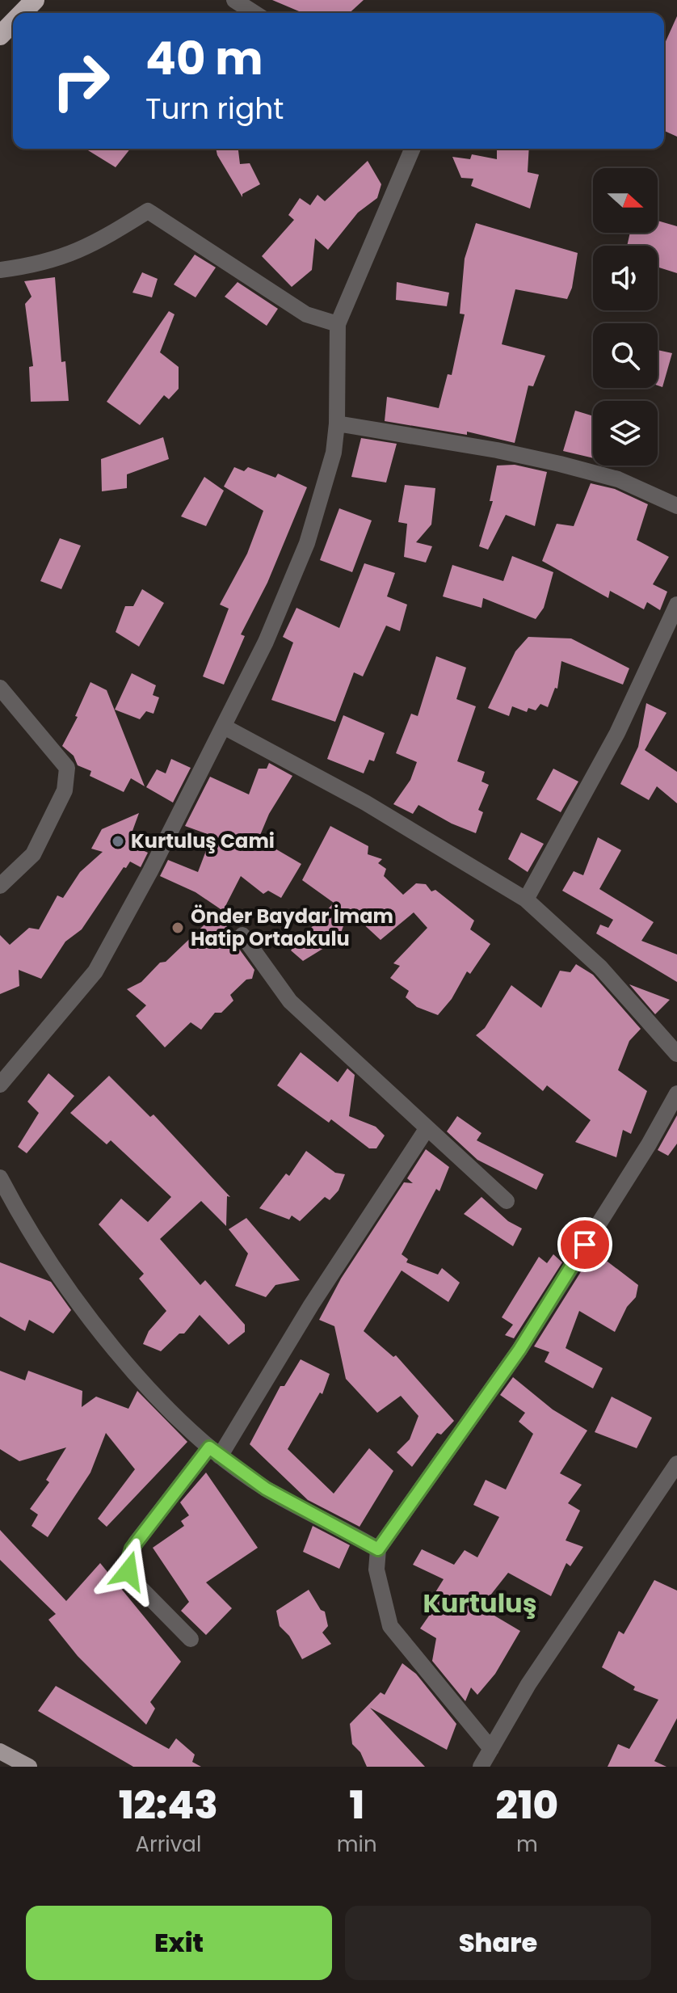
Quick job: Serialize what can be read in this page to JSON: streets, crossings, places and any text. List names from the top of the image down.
{
  "districts": ["Kurtuluş"],
  "places": ["Kurtuluş Cami", "Önder Baydar İmam Hatip Ortaokulu"],
  "north": "right",
  "page": {
    "turn": ["40 m", "Turn right"],
    "eta": [
      "12:43",
      "Arrival",
      "1",
      "min",
      "210",
      "m"
    ],
    "buttons": ["Exit", "Share"]
  }
}
